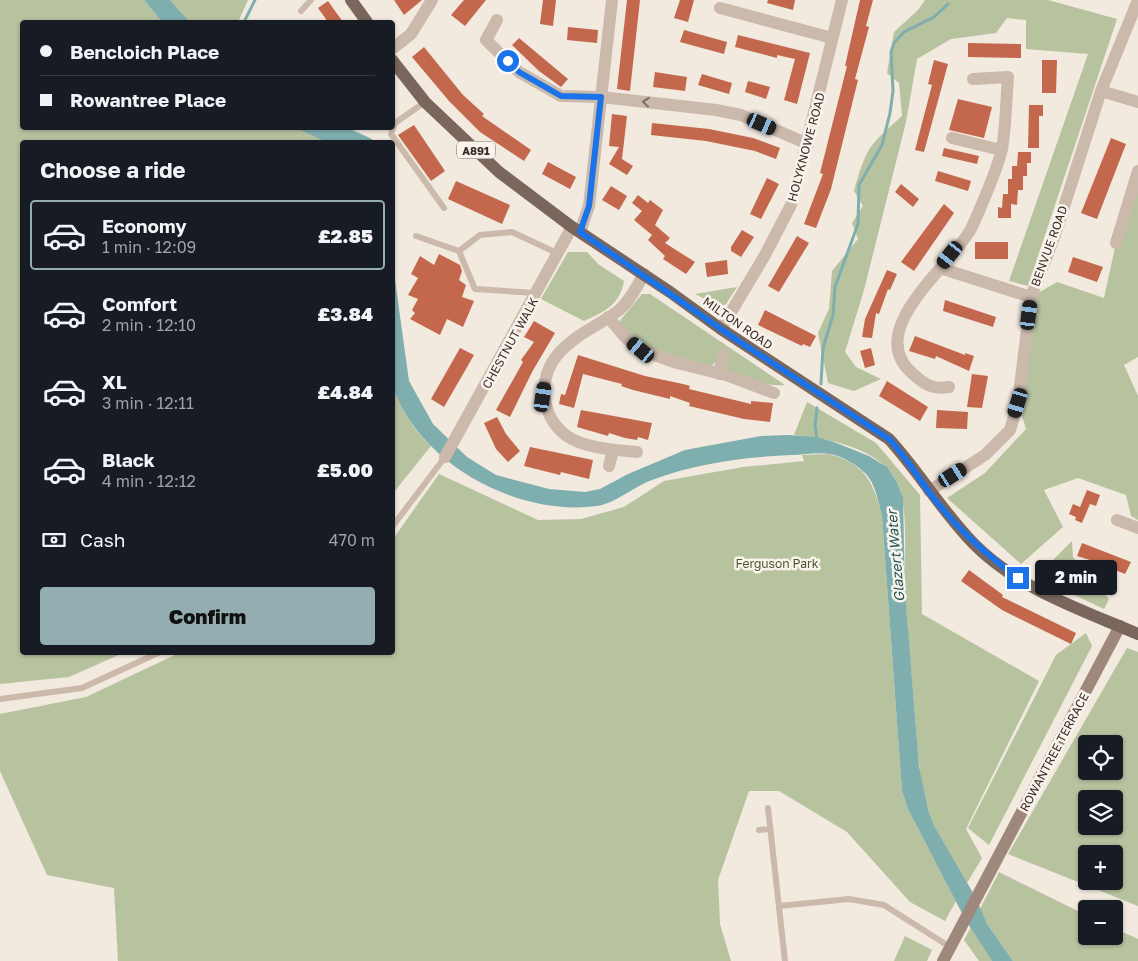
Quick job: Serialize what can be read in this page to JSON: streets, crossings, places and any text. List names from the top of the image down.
{
  "streets": {
    "main road": ["A891", "MILTON ROAD", "ROWANTREE TERRACE"],
    "street": ["HOLYKNOWE ROAD", "BENVUE ROAD", "CHESTNUT WALK"]
  },
  "crossings": [
    ["HOLYKNOWE ROAD", "MILTON ROAD"],
    ["A891", "BENVUE ROAD"],
    ["A891", "MILTON ROAD"],
    ["A891", "CHESTNUT WALK"],
    ["A891", "ROWANTREE TERRACE"],
    ["BENVUE ROAD", "MILTON ROAD"],
    ["MILTON ROAD", "CHESTNUT WALK"]
  ],
  "water": ["Glazert Water"],
  "parks": ["Ferguson Park"],
  "page": {
    "banner": ["Bencloich Place", "Rowantree Place"],
    "heading": "Choose a ride",
    "list": [
      {
        "name": "Economy",
        "note": "1 min · 12:09",
        "value": "£2.85"
      },
      {
        "name": "Comfort",
        "note": "2 min · 12:10",
        "value": "£3.84"
      },
      {
        "name": "XL",
        "note": "3 min · 12:11",
        "value": "£4.84"
      },
      {
        "name": "Black",
        "note": "4 min · 12:12",
        "value": "£5.00"
      }
    ],
    "pay": ["Cash", "470 m"],
    "bubble": "2 min",
    "buttons": "Confirm",
    "map_buttons": ["+", "−"]
  }
}
